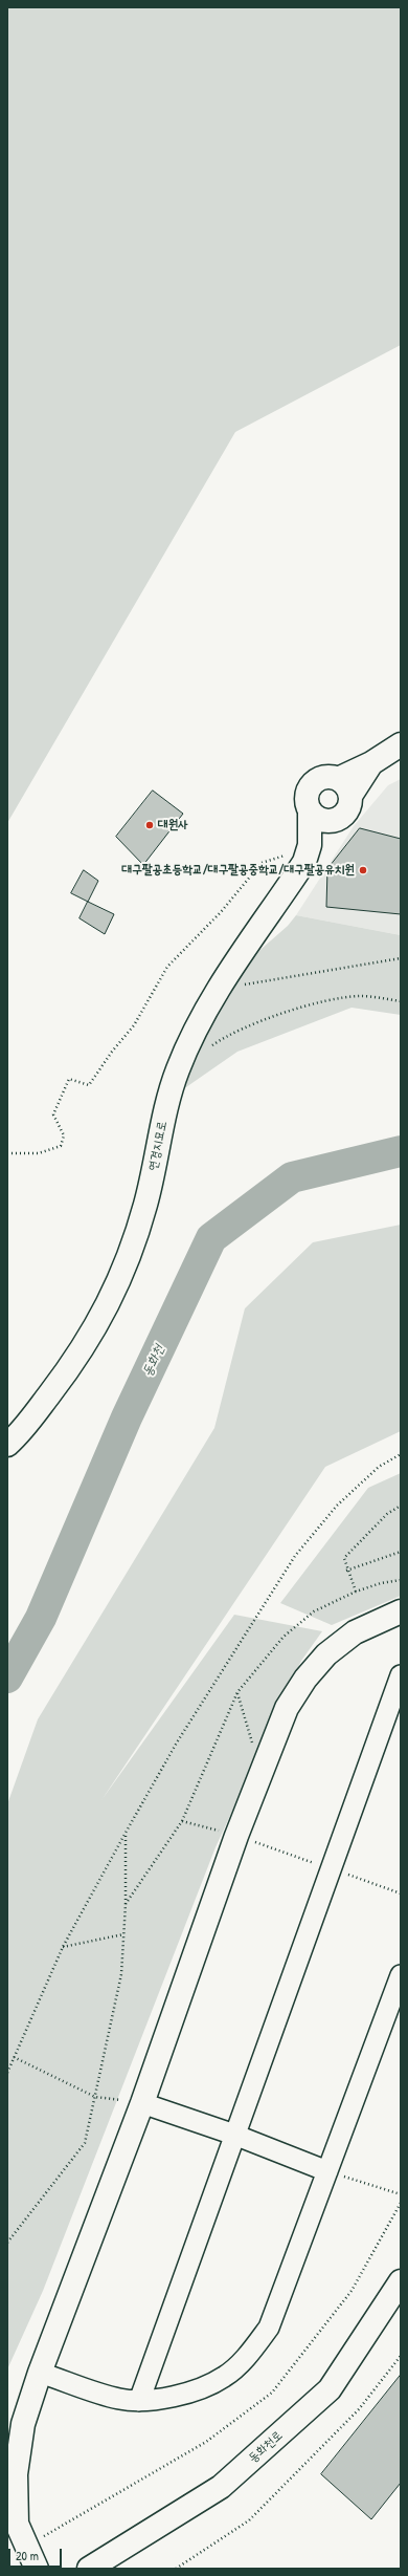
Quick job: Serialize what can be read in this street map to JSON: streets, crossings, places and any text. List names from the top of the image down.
{
  "streets": {
    "street": ["연경지묘로", "동화천로"]
  },
  "water": ["동화천"],
  "places": ["대원사", "대구팔공초등학교/대구팔공중학교/대구팔공유치원"],
  "scale_bar": "20 m"
}
